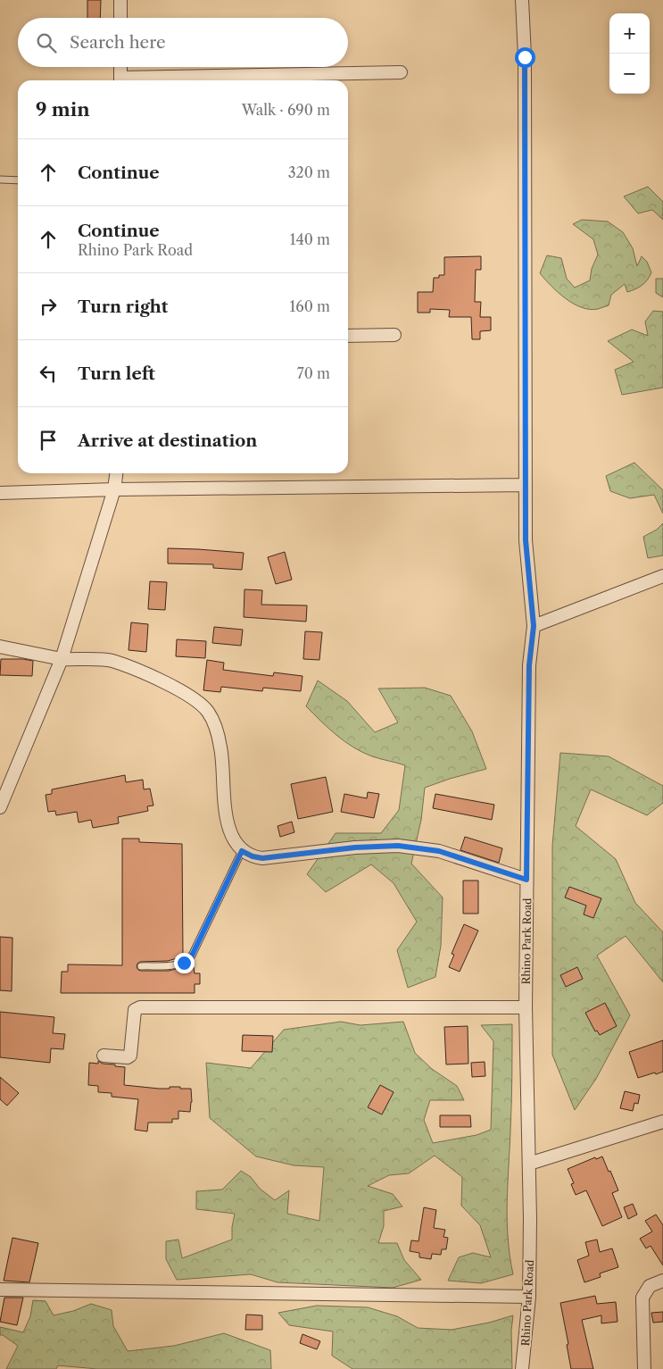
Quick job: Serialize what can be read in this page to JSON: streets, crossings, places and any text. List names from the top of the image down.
{
  "streets": {
    "street": ["Rhino Park Road"]
  },
  "page": {
    "map_buttons": ["+", "−"],
    "search": "Search here",
    "heading": ["9 min", "Walk · 690 m"],
    "list": [
      ["Continue", "320 m"],
      ["Continue", "Rhino Park Road", "140 m"],
      ["Turn right", "160 m"],
      ["Turn left", "70 m"],
      "Arrive at destination"
    ]
  }
}
